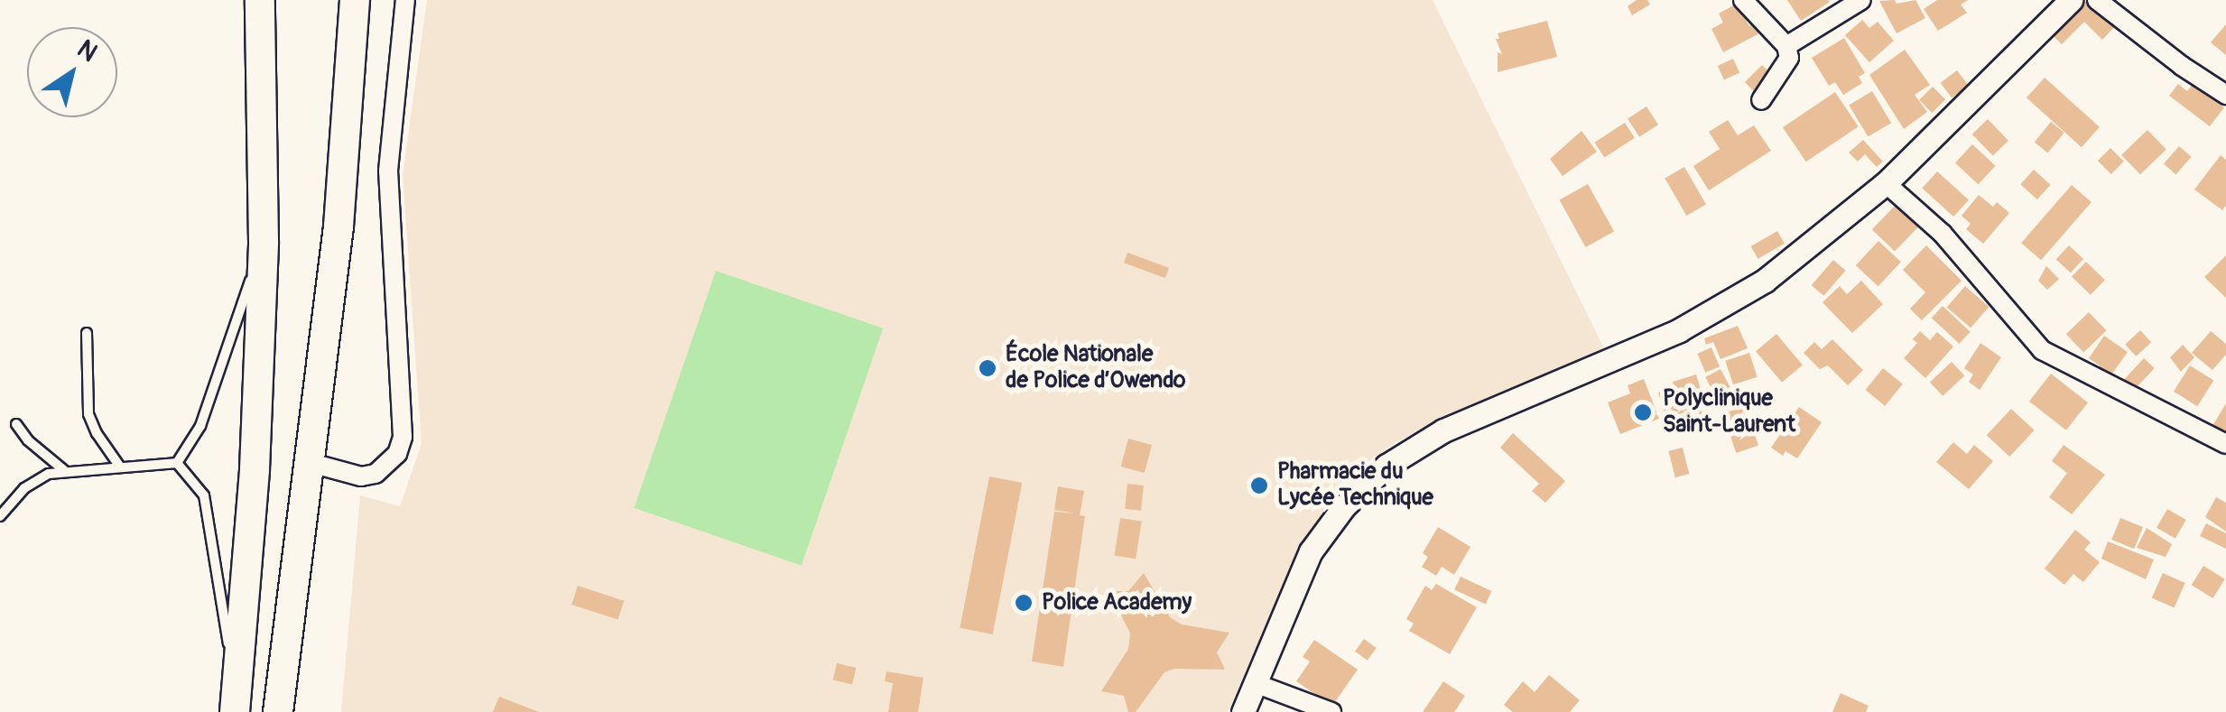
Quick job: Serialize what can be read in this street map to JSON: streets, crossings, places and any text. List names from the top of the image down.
{
  "places": [
    "École Nationale de Police d’Owendo",
    "Polyclinique Saint-Laurent",
    "Pharmacie du Lycée Technique",
    "Police Academy"
  ],
  "north": "top right"
}
